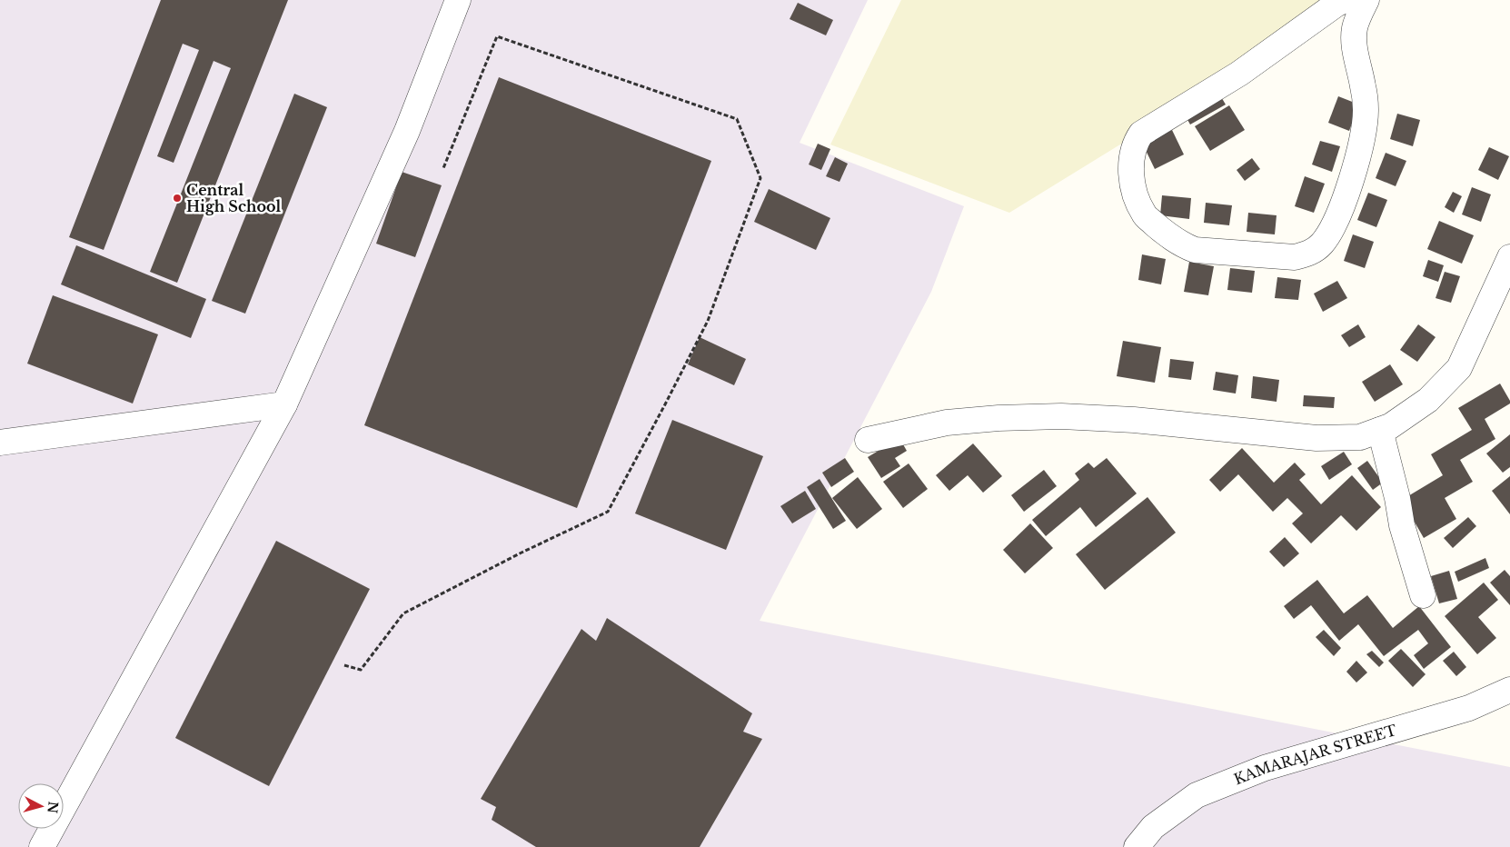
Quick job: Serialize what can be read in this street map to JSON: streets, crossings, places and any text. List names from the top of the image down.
{
  "streets": {
    "street": ["KAMARAJAR STREET"]
  },
  "places": ["Central High School"],
  "north": "right"
}
